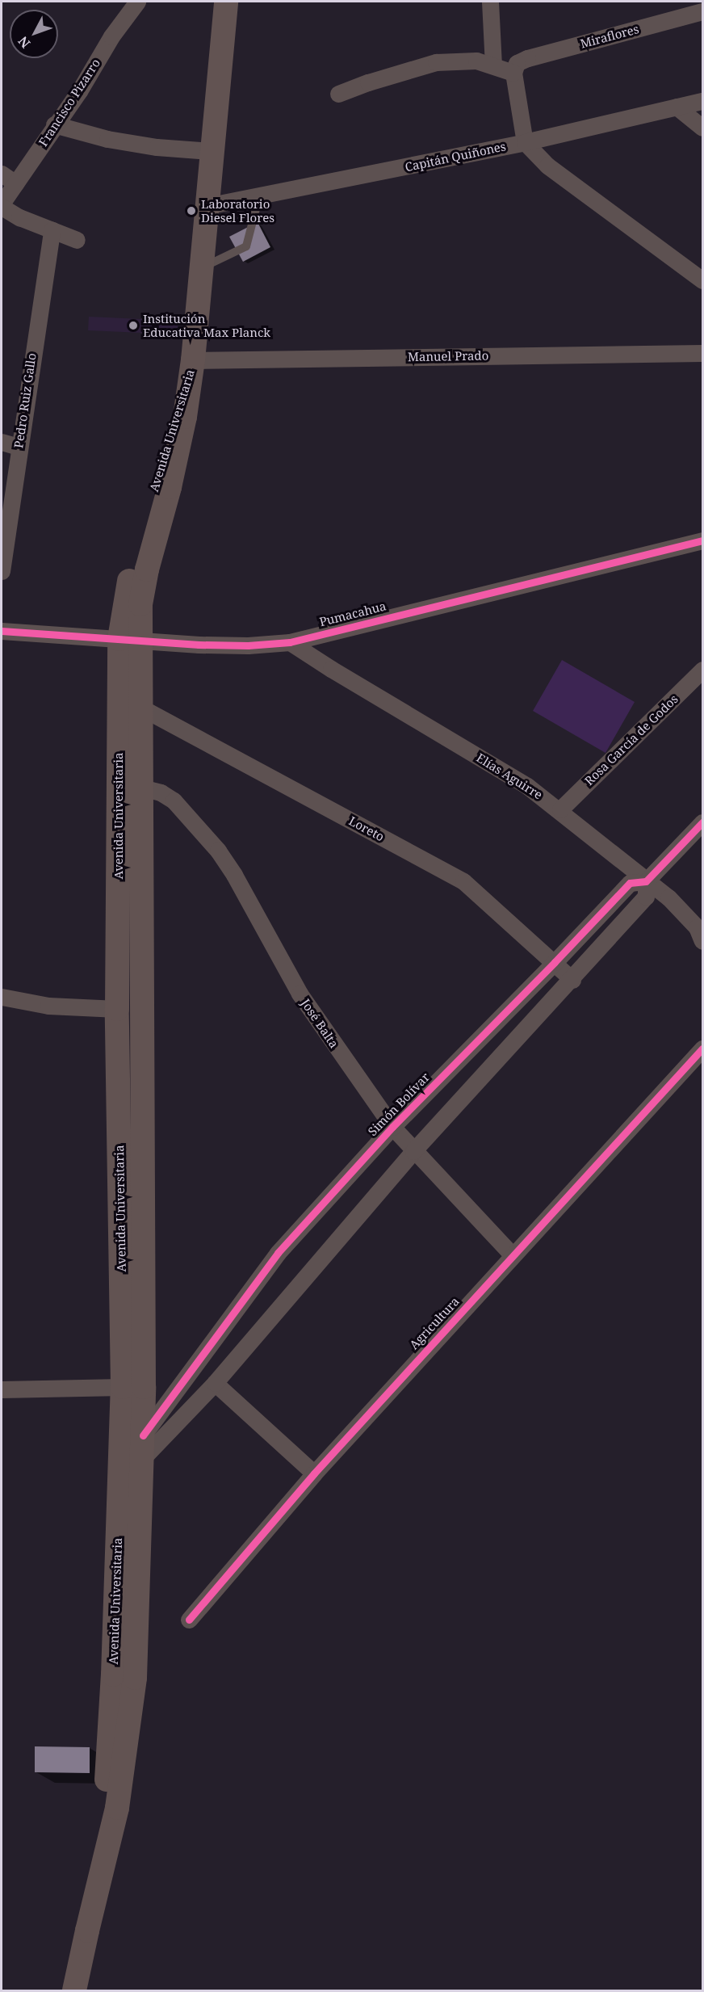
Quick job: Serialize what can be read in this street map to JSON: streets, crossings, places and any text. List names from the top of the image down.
{
  "streets": {
    "main road": ["Avenida Universitaria"],
    "street": [
      "Miraflores",
      "Francisco Pizarro",
      "Capitán Quiñones",
      "Manuel Prado",
      "Pedro Ruiz Gallo",
      "Pumacahua",
      "Rosa García de Godos",
      "Elías Aguirre",
      "Loreto",
      "José Balta",
      "Simón Bolívar",
      "Agricultura"
    ]
  },
  "crossings": [
    ["Capitán Quiñones", "Avenida Universitaria"],
    ["Manuel Prado", "Avenida Universitaria"],
    ["Avenida Universitaria", "Pumacahua"],
    ["Avenida Universitaria", "Loreto"],
    ["Avenida Universitaria", "José Balta"],
    ["Avenida Universitaria", "Simón Bolívar"],
    ["Pumacahua", "Elías Aguirre"],
    ["Rosa García de Godos", "Elías Aguirre"],
    ["Elías Aguirre", "Simón Bolívar"],
    ["Loreto", "Simón Bolívar"],
    ["José Balta", "Simón Bolívar"],
    ["José Balta", "Agricultura"]
  ],
  "places": ["Laboratorio Diesel Flores", "Institución Educativa Max Planck"],
  "north": "bottom left"
}
